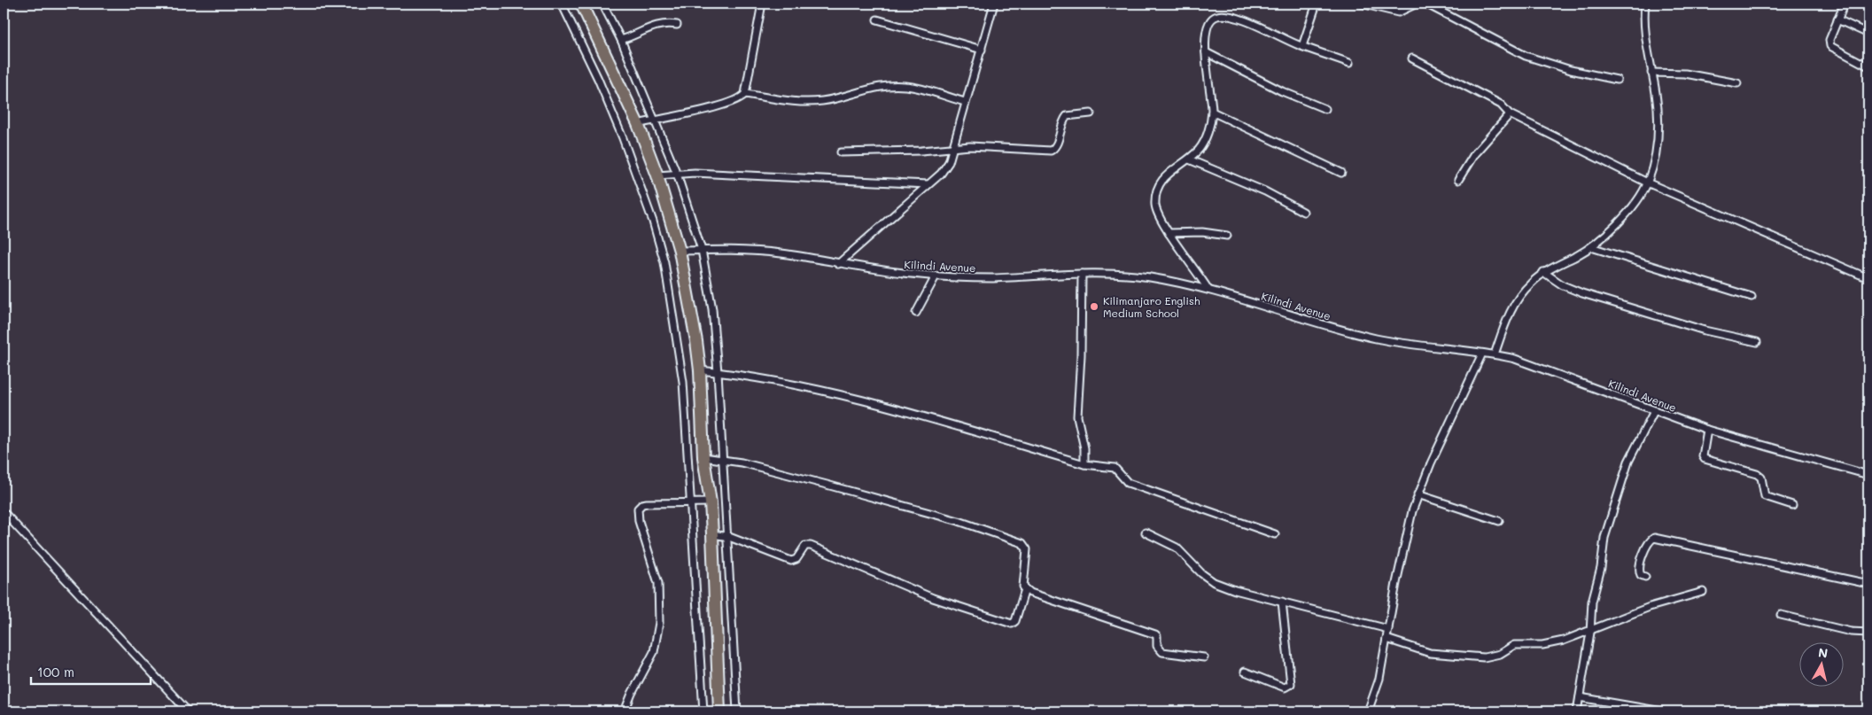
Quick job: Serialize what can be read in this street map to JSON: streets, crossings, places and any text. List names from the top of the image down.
{
  "streets": {
    "street": ["Kilindi Avenue"]
  },
  "places": ["Kilimanjaro English Medium School"],
  "scale_bar": "100 m",
  "north": "top"
}
